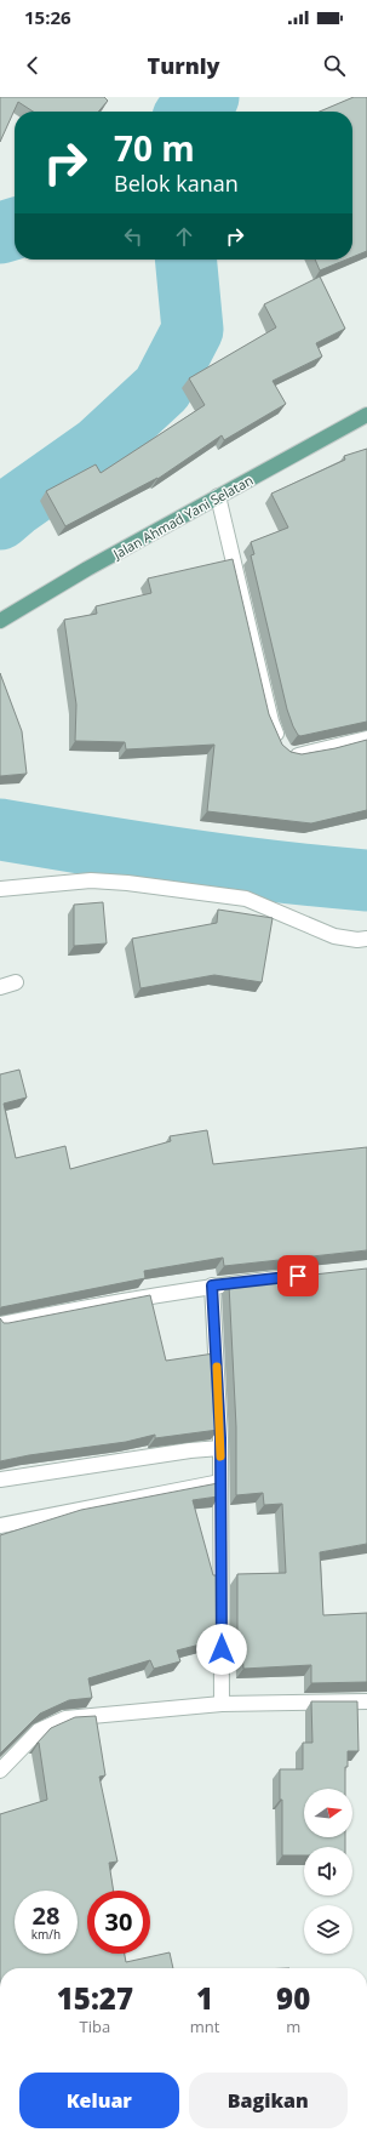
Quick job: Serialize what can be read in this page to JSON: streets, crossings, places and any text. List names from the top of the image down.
{
  "streets": {
    "main road": ["Jalan Ahmad Yani Selatan"]
  },
  "north": "right",
  "page": {
    "status": "15:26",
    "header": "Turnly",
    "turn": ["70 m", "Belok kanan"],
    "speed": "28 km/h",
    "limit": "30",
    "eta": [
      "15:27",
      "Tiba",
      "1",
      "mnt",
      "90",
      "m"
    ],
    "buttons": ["Keluar", "Bagikan"]
  }
}
